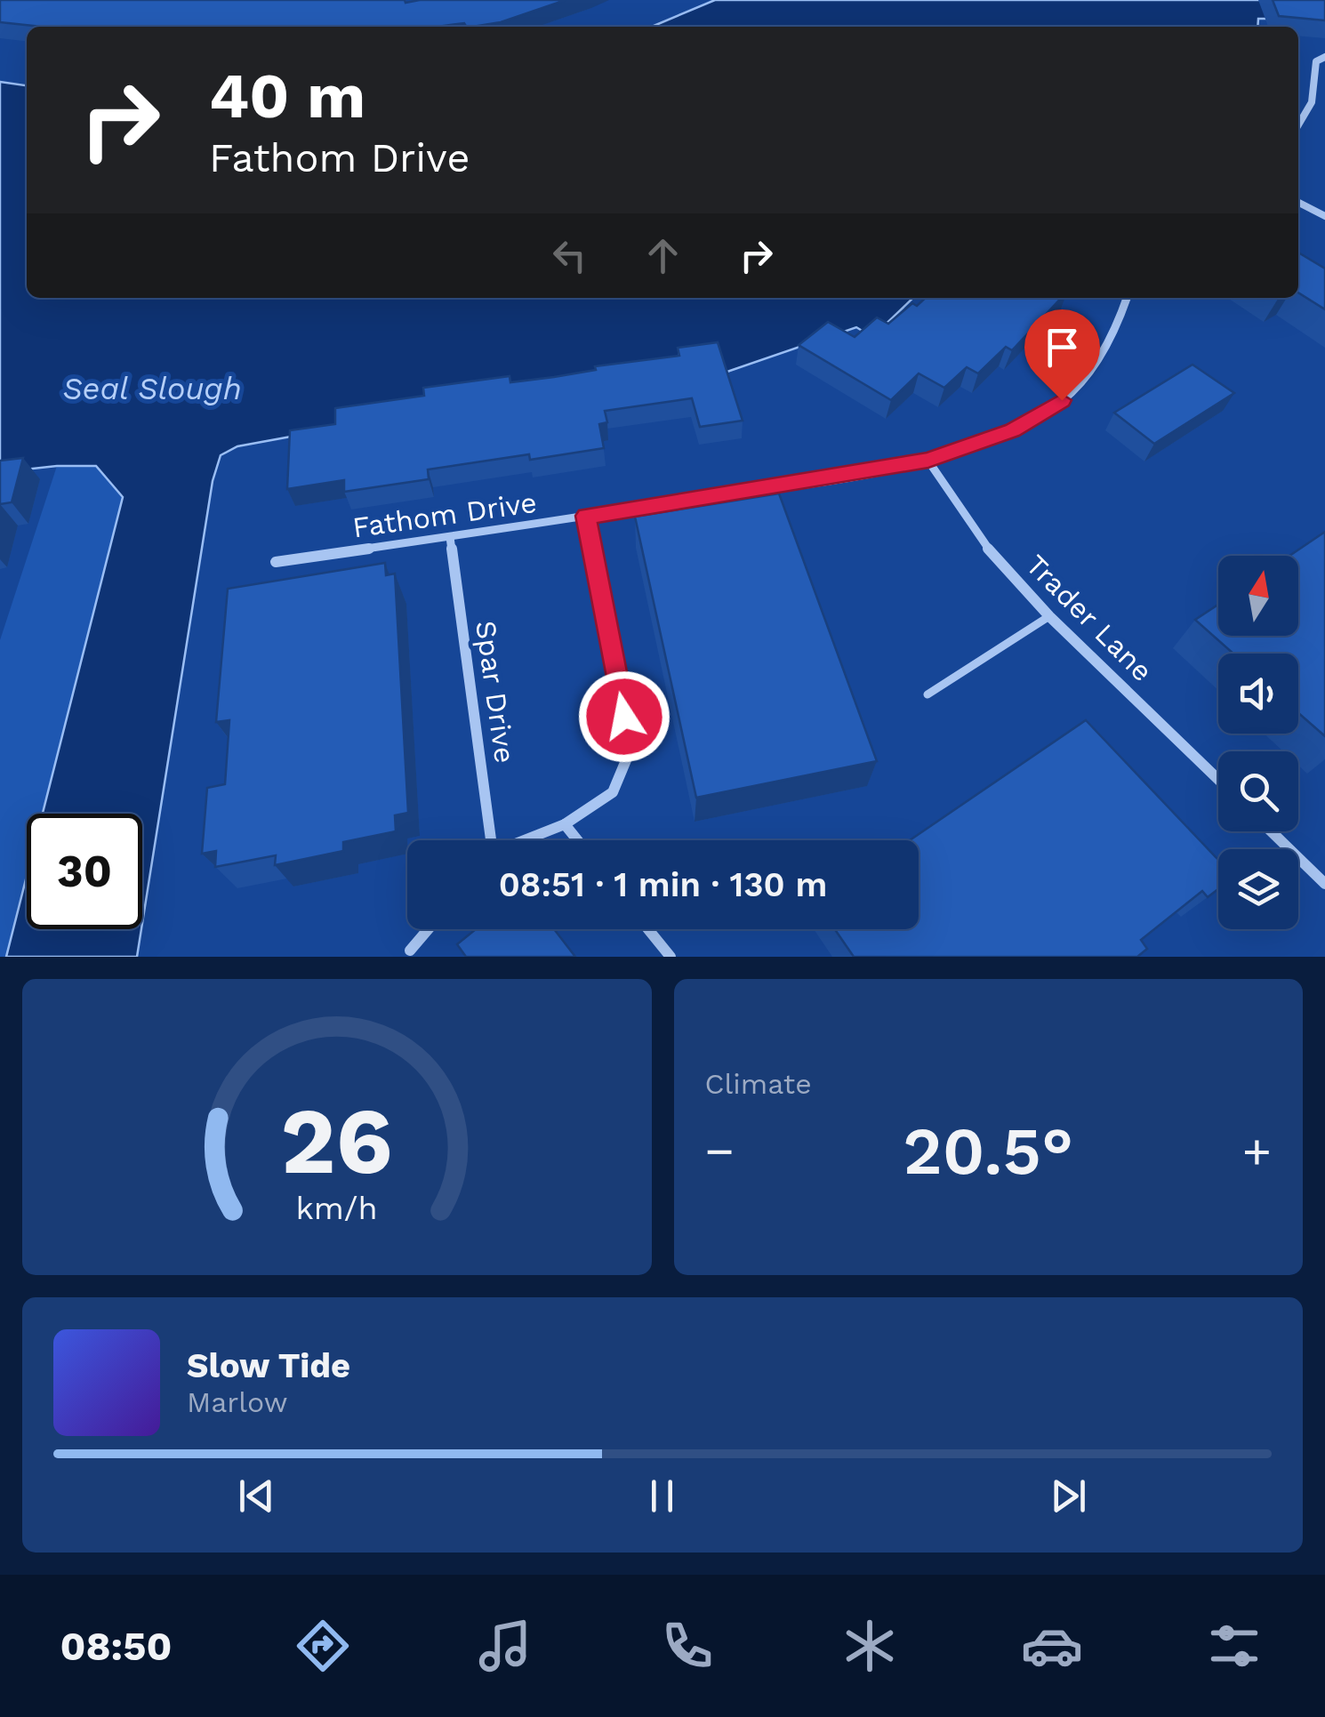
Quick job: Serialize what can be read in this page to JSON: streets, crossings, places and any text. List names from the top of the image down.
{
  "streets": {
    "street": ["Fathom Drive", "Trader Lane", "Spar Drive"]
  },
  "crossings": [
    ["Fathom Drive", "Trader Lane"],
    ["Fathom Drive", "Spar Drive"]
  ],
  "water": ["Seal Slough"],
  "north": "top",
  "page": {
    "turn": ["40 m", "Fathom Drive"],
    "limit": "30",
    "trip": "08:51 · 1 min · 130 m",
    "tile": "Climate",
    "heat": ["−", "20.5°", "+"],
    "song": ["Slow Tide", "Marlow"],
    "tabs": "08:50",
    "gauge": ["26", "km/h"]
  }
}
